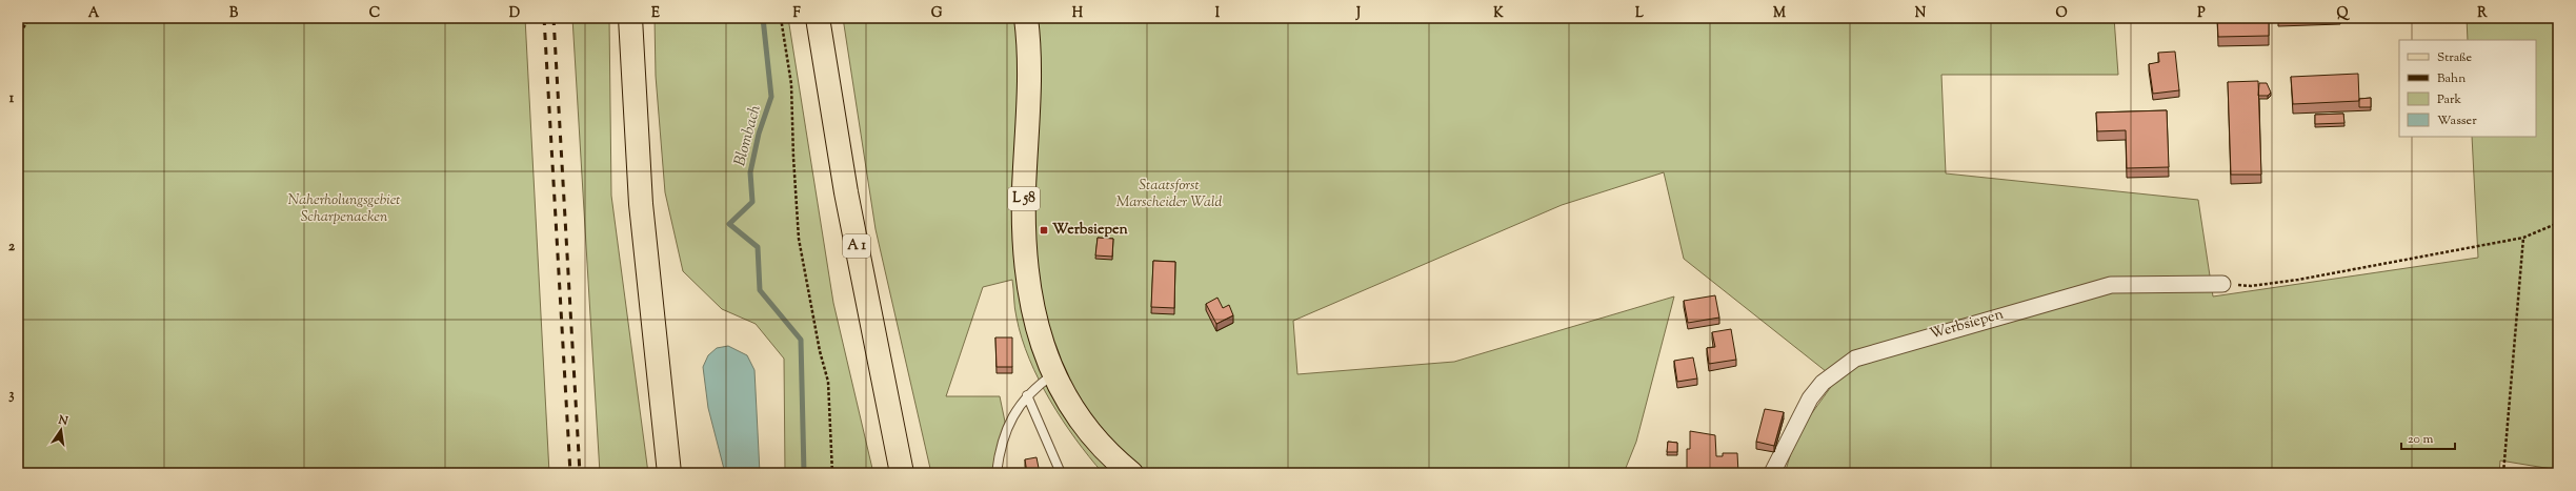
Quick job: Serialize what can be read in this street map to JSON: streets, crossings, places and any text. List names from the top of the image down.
{
  "streets": {
    "main road": ["L 58", "A 1"],
    "street": ["Werbsiepen"]
  },
  "water": ["Blombach"],
  "parks": ["Staatsforst Marscheider Wald", "Naherholungsgebiet Scharpenacken"],
  "places": {
    "transit": ["Werbsiepen"]
  },
  "legend": [
    "Straße",
    "Bahn",
    "Park",
    "Wasser"
  ],
  "scale_bar": "20 m",
  "north": "top",
  "grid": {
    "columns": [
      "A",
      "B",
      "C",
      "D",
      "E",
      "F",
      "G",
      "H",
      "I",
      "J",
      "K",
      "L",
      "M",
      "N",
      "O",
      "P",
      "Q",
      "R"
    ],
    "rows": ["1", "2", "3"]
  }
}
